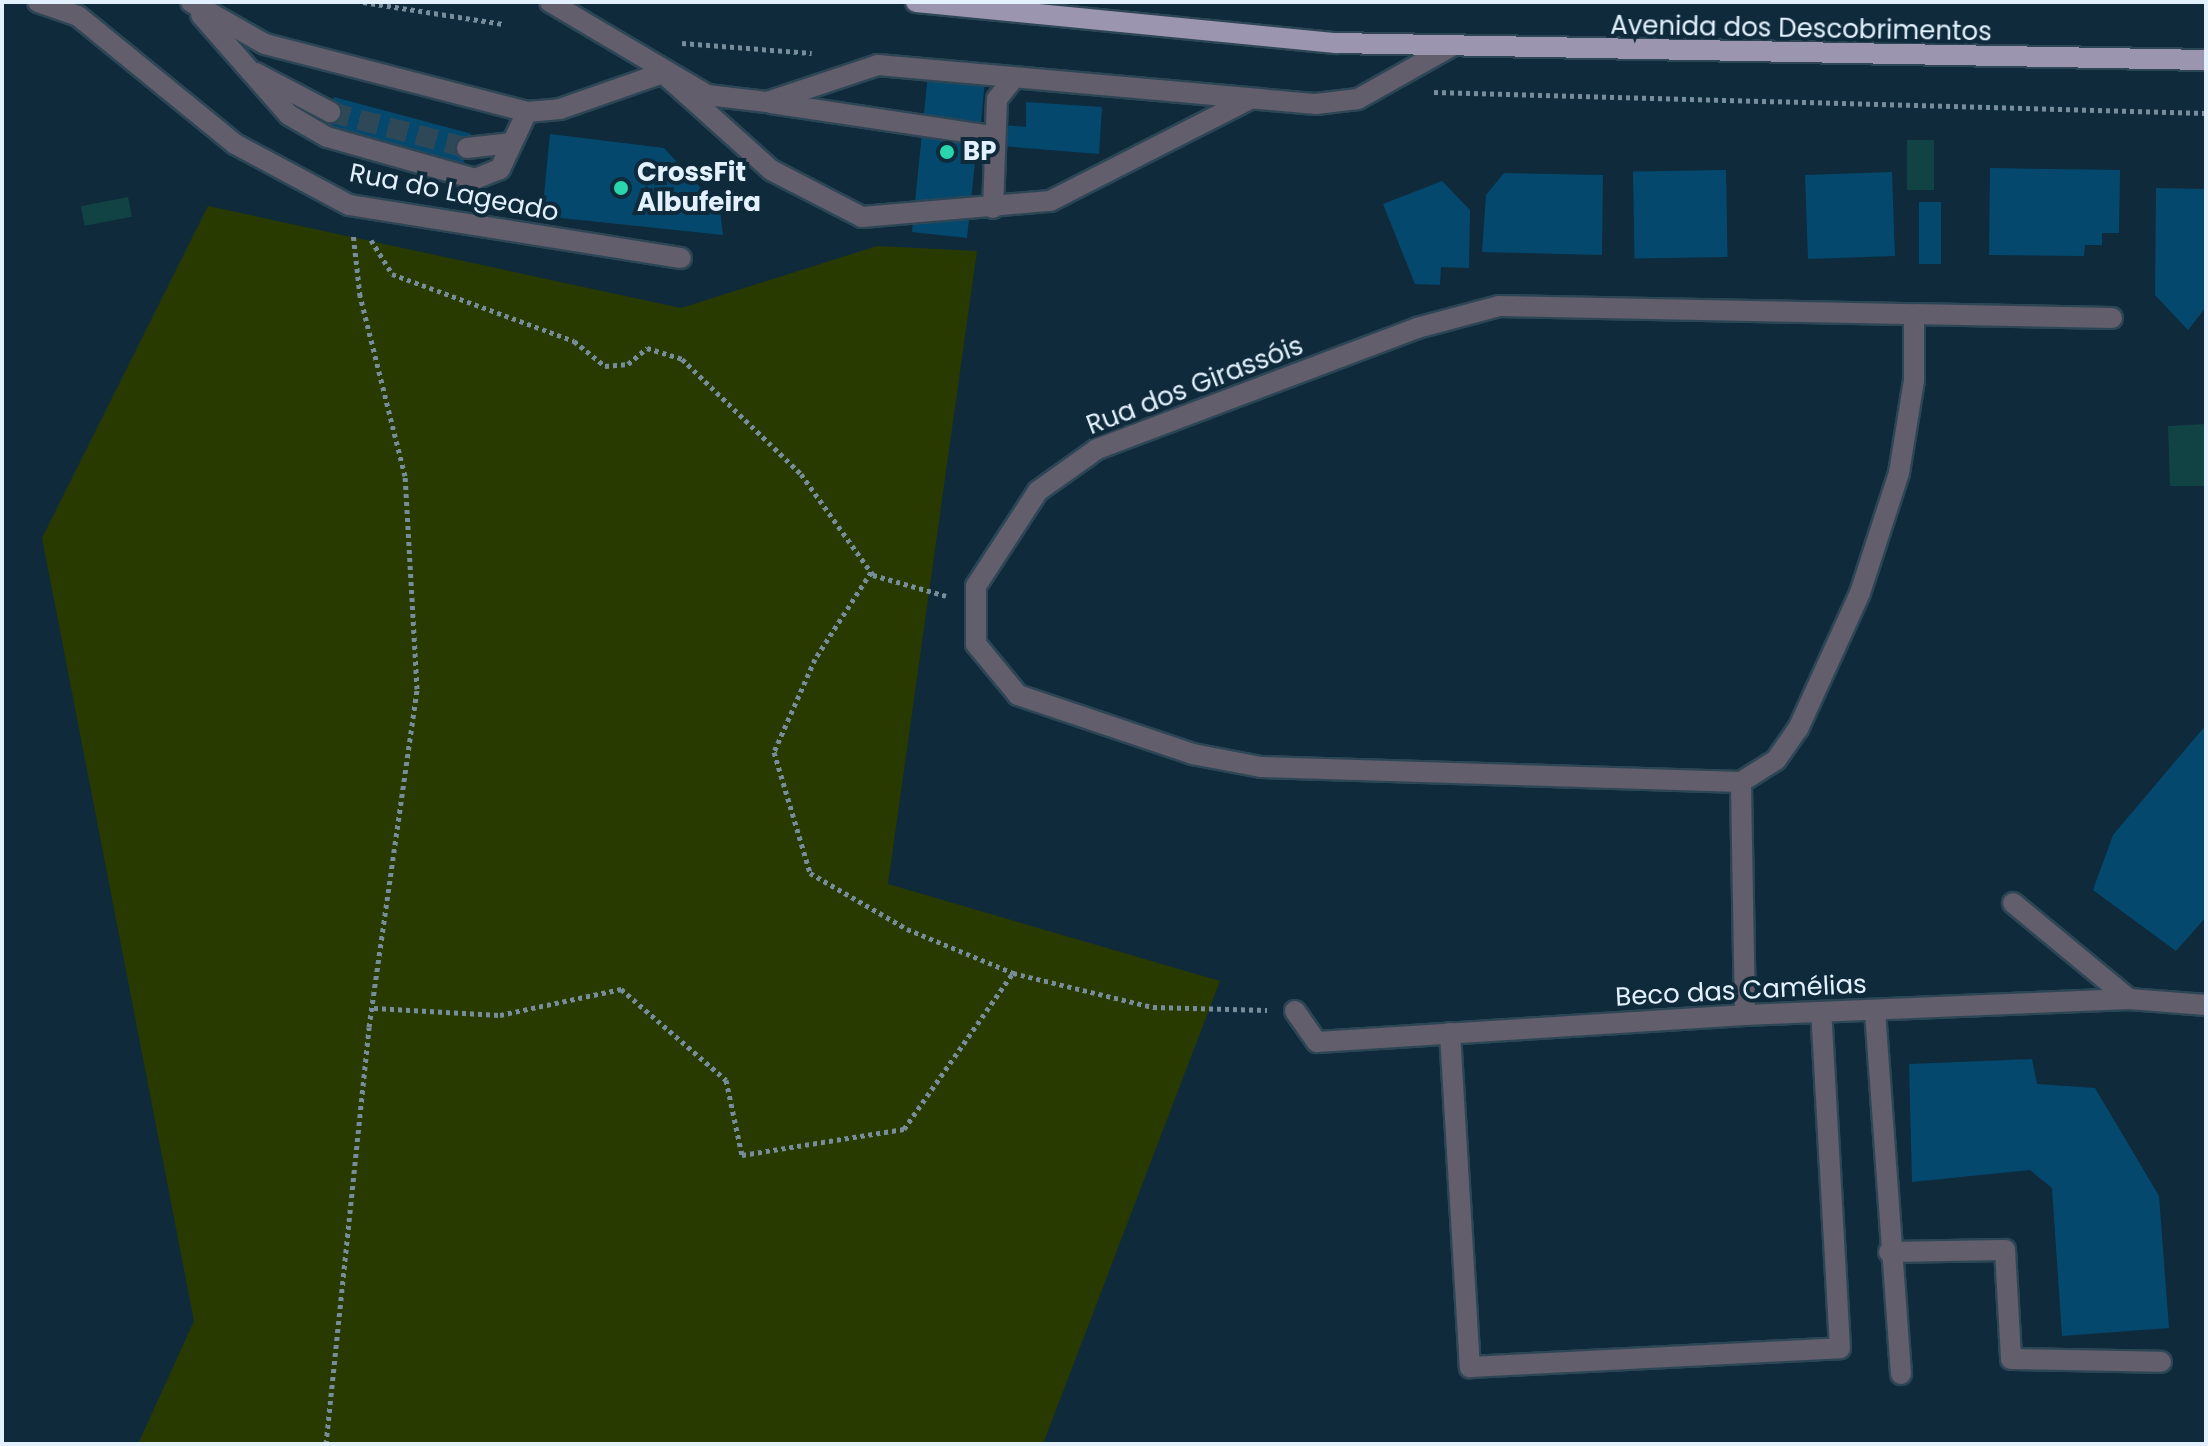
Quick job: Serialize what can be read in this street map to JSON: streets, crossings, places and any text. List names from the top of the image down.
{
  "streets": {
    "main road": ["Avenida dos Descobrimentos"],
    "street": ["Rua do Lageado", "Rua dos Girassóis", "Beco das Camélias"]
  },
  "places": ["BP", "CrossFit Albufeira"]
}
